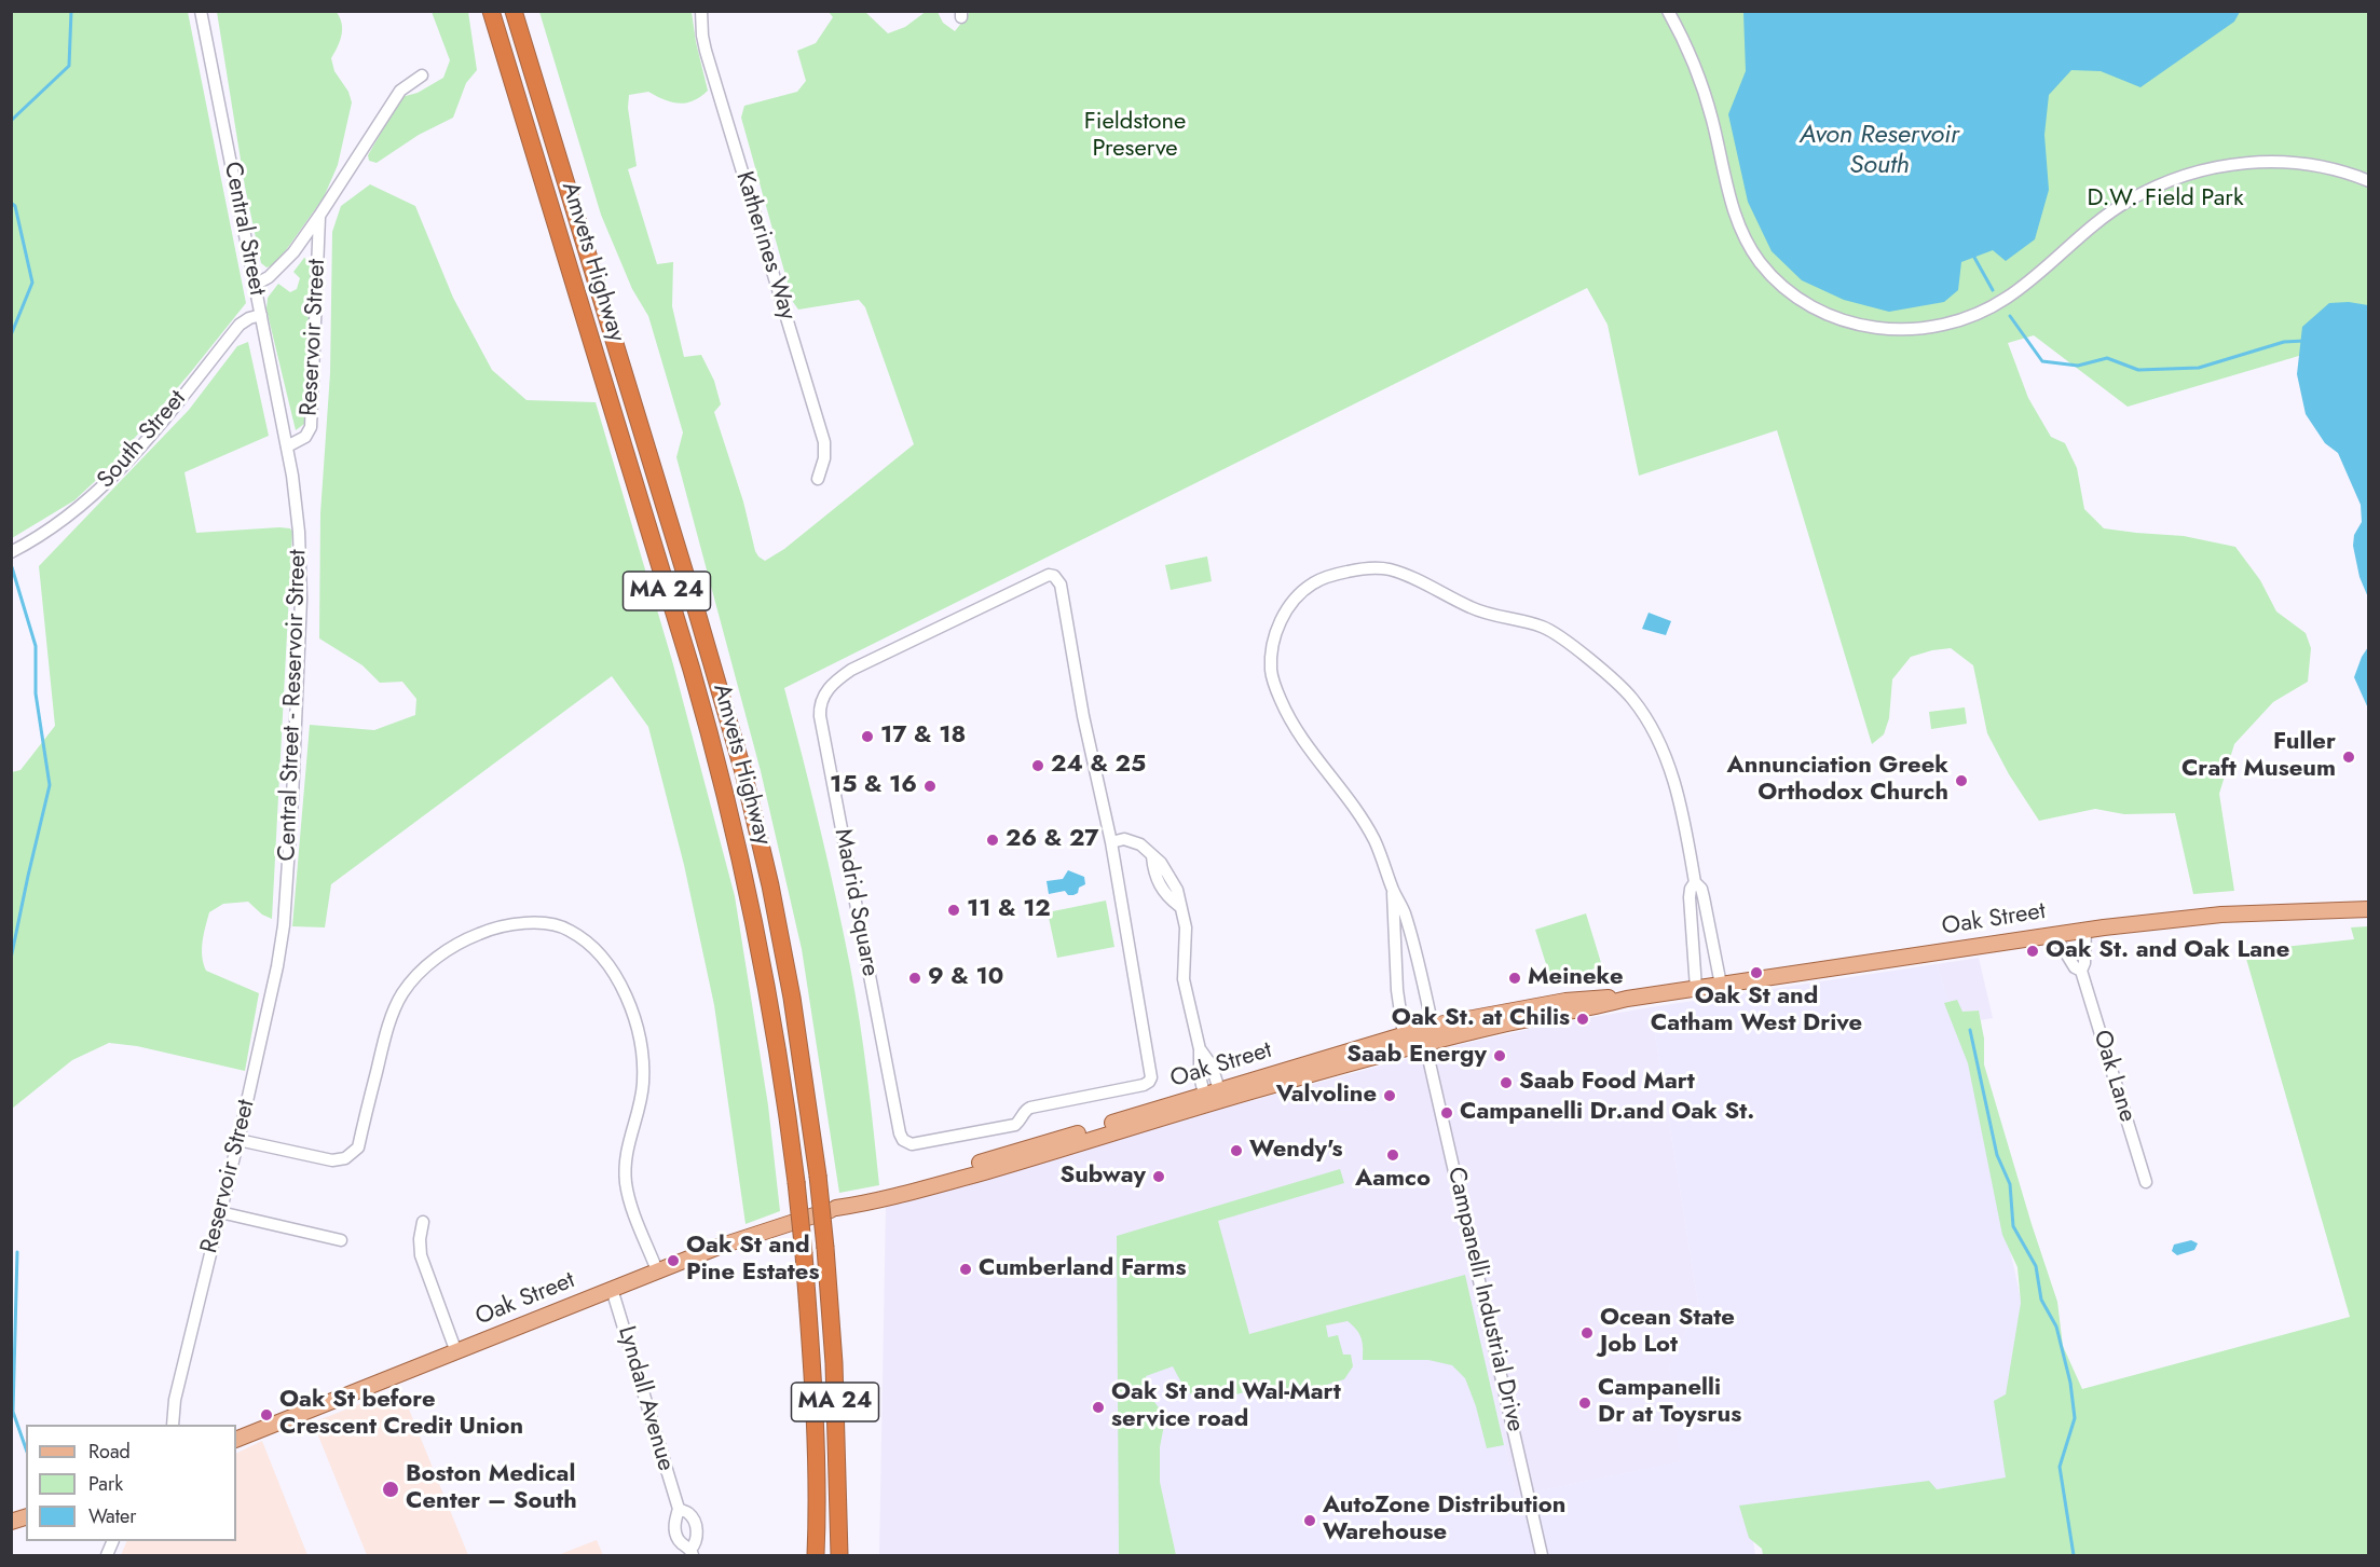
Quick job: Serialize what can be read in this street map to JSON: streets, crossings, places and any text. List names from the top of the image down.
{
  "streets": {
    "highway": ["Amvets Highway", "MA 24"],
    "main road": ["Oak Street"],
    "street": [
      "Central Street",
      "Katherines Way",
      "Reservoir Street",
      "South Street",
      "Central Street - Reservoir Street",
      "Madrid Square",
      "Oak Lane",
      "Campanelli Industrial Drive",
      "Lyndall Avenue"
    ]
  },
  "crossings": [
    ["Central Street", "Reservoir Street"],
    ["Central Street", "South Street"],
    ["Central Street", "Central Street - Reservoir Street"],
    ["Reservoir Street", "Central Street - Reservoir Street"],
    ["Oak Street", "Oak Lane"],
    ["Oak Street", "Campanelli Industrial Drive"],
    ["Oak Street", "Lyndall Avenue"]
  ],
  "water": ["Avon Reservoir South"],
  "parks": ["Fieldstone Preserve", "D.W. Field Park"],
  "places": [
    "17 & 18",
    "Fuller Craft Museum",
    "24 & 25",
    "Annunciation Greek Orthodox Church",
    "15 & 16",
    "26 & 27",
    "11 & 12",
    "Oak St. and Oak Lane",
    "Oak St and Catham West Drive",
    "9 & 10",
    "Meineke",
    "Oak St. at Chilis",
    "Saab Energy",
    "Saab Food Mart",
    "Valvoline",
    "Campanelli Dr.and Oak St.",
    "Wendy's",
    "Aamco",
    "Subway",
    "Oak St and Pine Estates",
    "Cumberland Farms",
    "Ocean State Job Lot",
    "Campanelli Dr at Toysrus",
    "Oak St and Wal-Mart service road",
    "Oak St before Crescent Credit Union",
    "Boston Medical Center – South",
    "AutoZone Distribution Warehouse"
  ],
  "legend": ["Road", "Park", "Water"]
}
